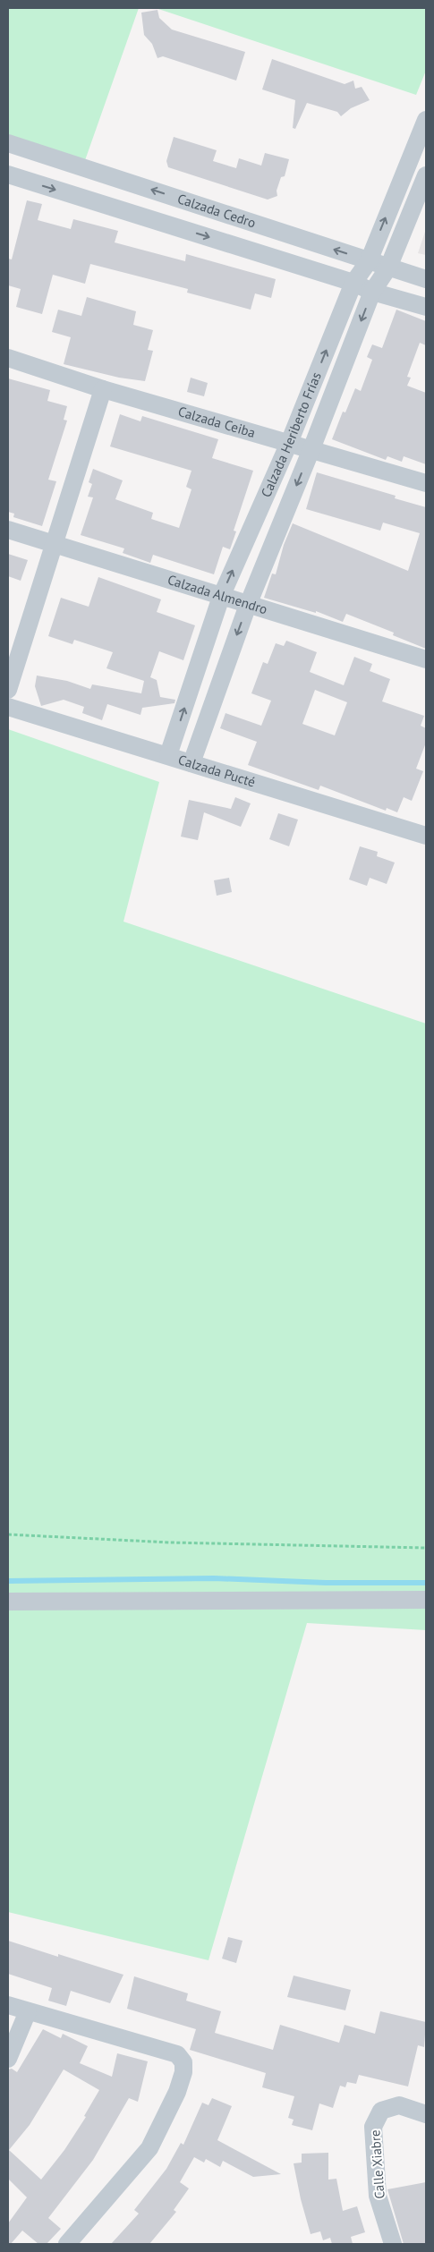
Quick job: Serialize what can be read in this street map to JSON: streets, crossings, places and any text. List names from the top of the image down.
{
  "streets": {
    "street": [
      "Calzada Cedro",
      "Calzada Ceiba",
      "Calzada Heriberto Frías",
      "Calzada Almendro",
      "Calzada Pucté",
      "Calle Xiabre"
    ]
  },
  "crossings": [
    ["Calzada Cedro", "Calzada Heriberto Frías"],
    ["Calzada Ceiba", "Calzada Heriberto Frías"],
    ["Calzada Heriberto Frías", "Calzada Almendro"],
    ["Calzada Heriberto Frías", "Calzada Pucté"]
  ]
}
